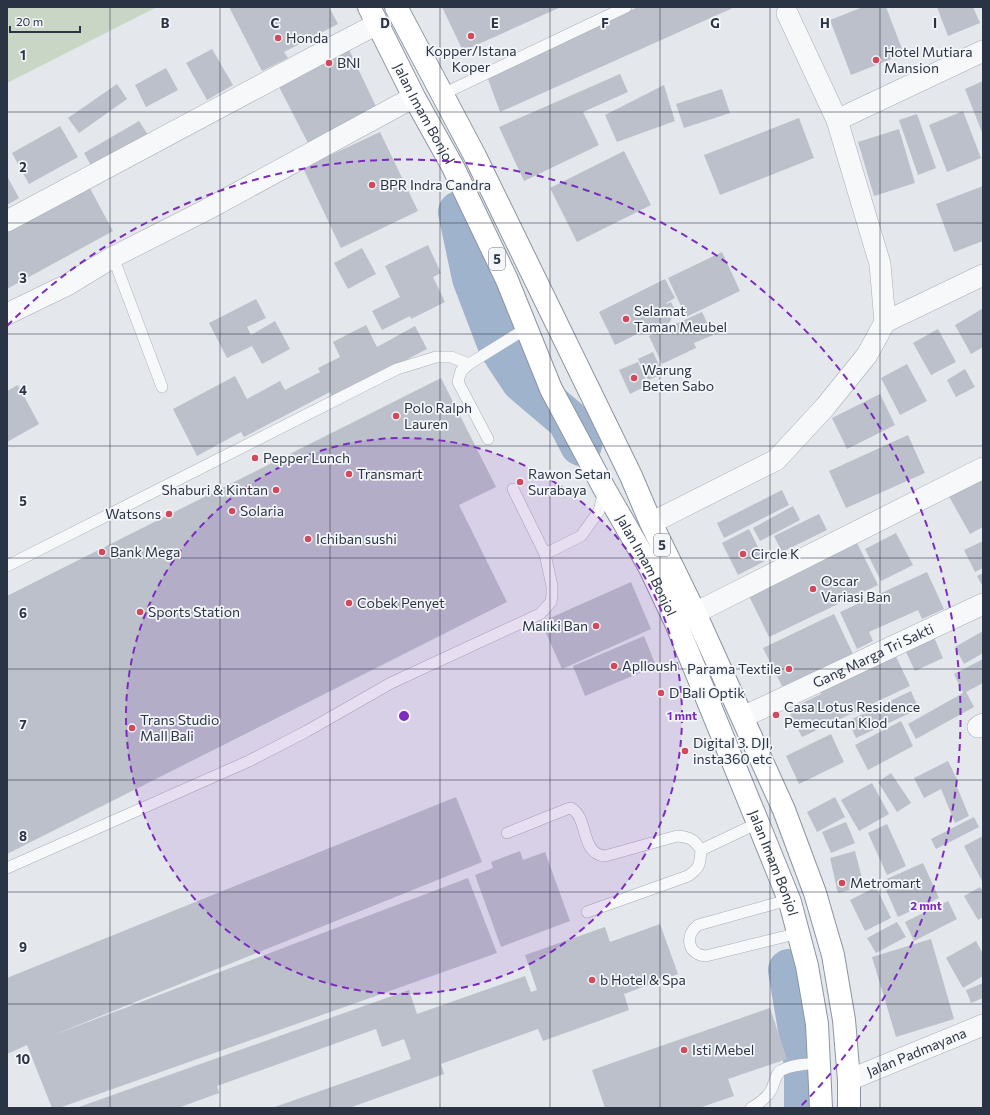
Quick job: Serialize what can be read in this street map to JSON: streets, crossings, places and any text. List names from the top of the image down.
{
  "streets": {
    "highway": ["Jalan Imam Bonjol", "5"],
    "street": ["Gang Marga Tri Sakti", "Jalan Padmayana"]
  },
  "crossings": [
    ["Jalan Imam Bonjol", "Gang Marga Tri Sakti"],
    ["Jalan Imam Bonjol", "Jalan Padmayana"]
  ],
  "places": [
    "Kopper/Istana Koper",
    "Honda",
    "Hotel Mutiara Mansion",
    "BNI",
    "BPR Indra Candra",
    "Selamat Taman Meubel",
    "Warung Beten Sabo",
    "Polo Ralph Lauren",
    "Pepper Lunch",
    "Transmart",
    "Rawon Setan Surabaya",
    "Shaburi & Kintan",
    "Solaria",
    "Watsons",
    "Ichiban sushi",
    "Bank Mega",
    "Circle K",
    "Oscar Variasi Ban",
    "Cobek Penyet",
    "Sports Station",
    "Maliki Ban",
    "Aplloush",
    "Parama Textile",
    "D Bali Optik",
    "Casa Lotus Residence Pemecutan Klod",
    "Trans Studio Mall Bali",
    "Digital 3. DJI, insta360 etc",
    "Metromart",
    "b Hotel & Spa",
    "Isti Mebel"
  ],
  "scale_bar": "20 m",
  "grid": {
    "columns": [
      "B",
      "C",
      "D",
      "E",
      "F",
      "G",
      "H",
      "I"
    ],
    "rows": [
      "1",
      "2",
      "3",
      "4",
      "5",
      "6",
      "7",
      "8",
      "9",
      "10"
    ]
  },
  "rings": ["1 mnt", "2 mnt"]
}
